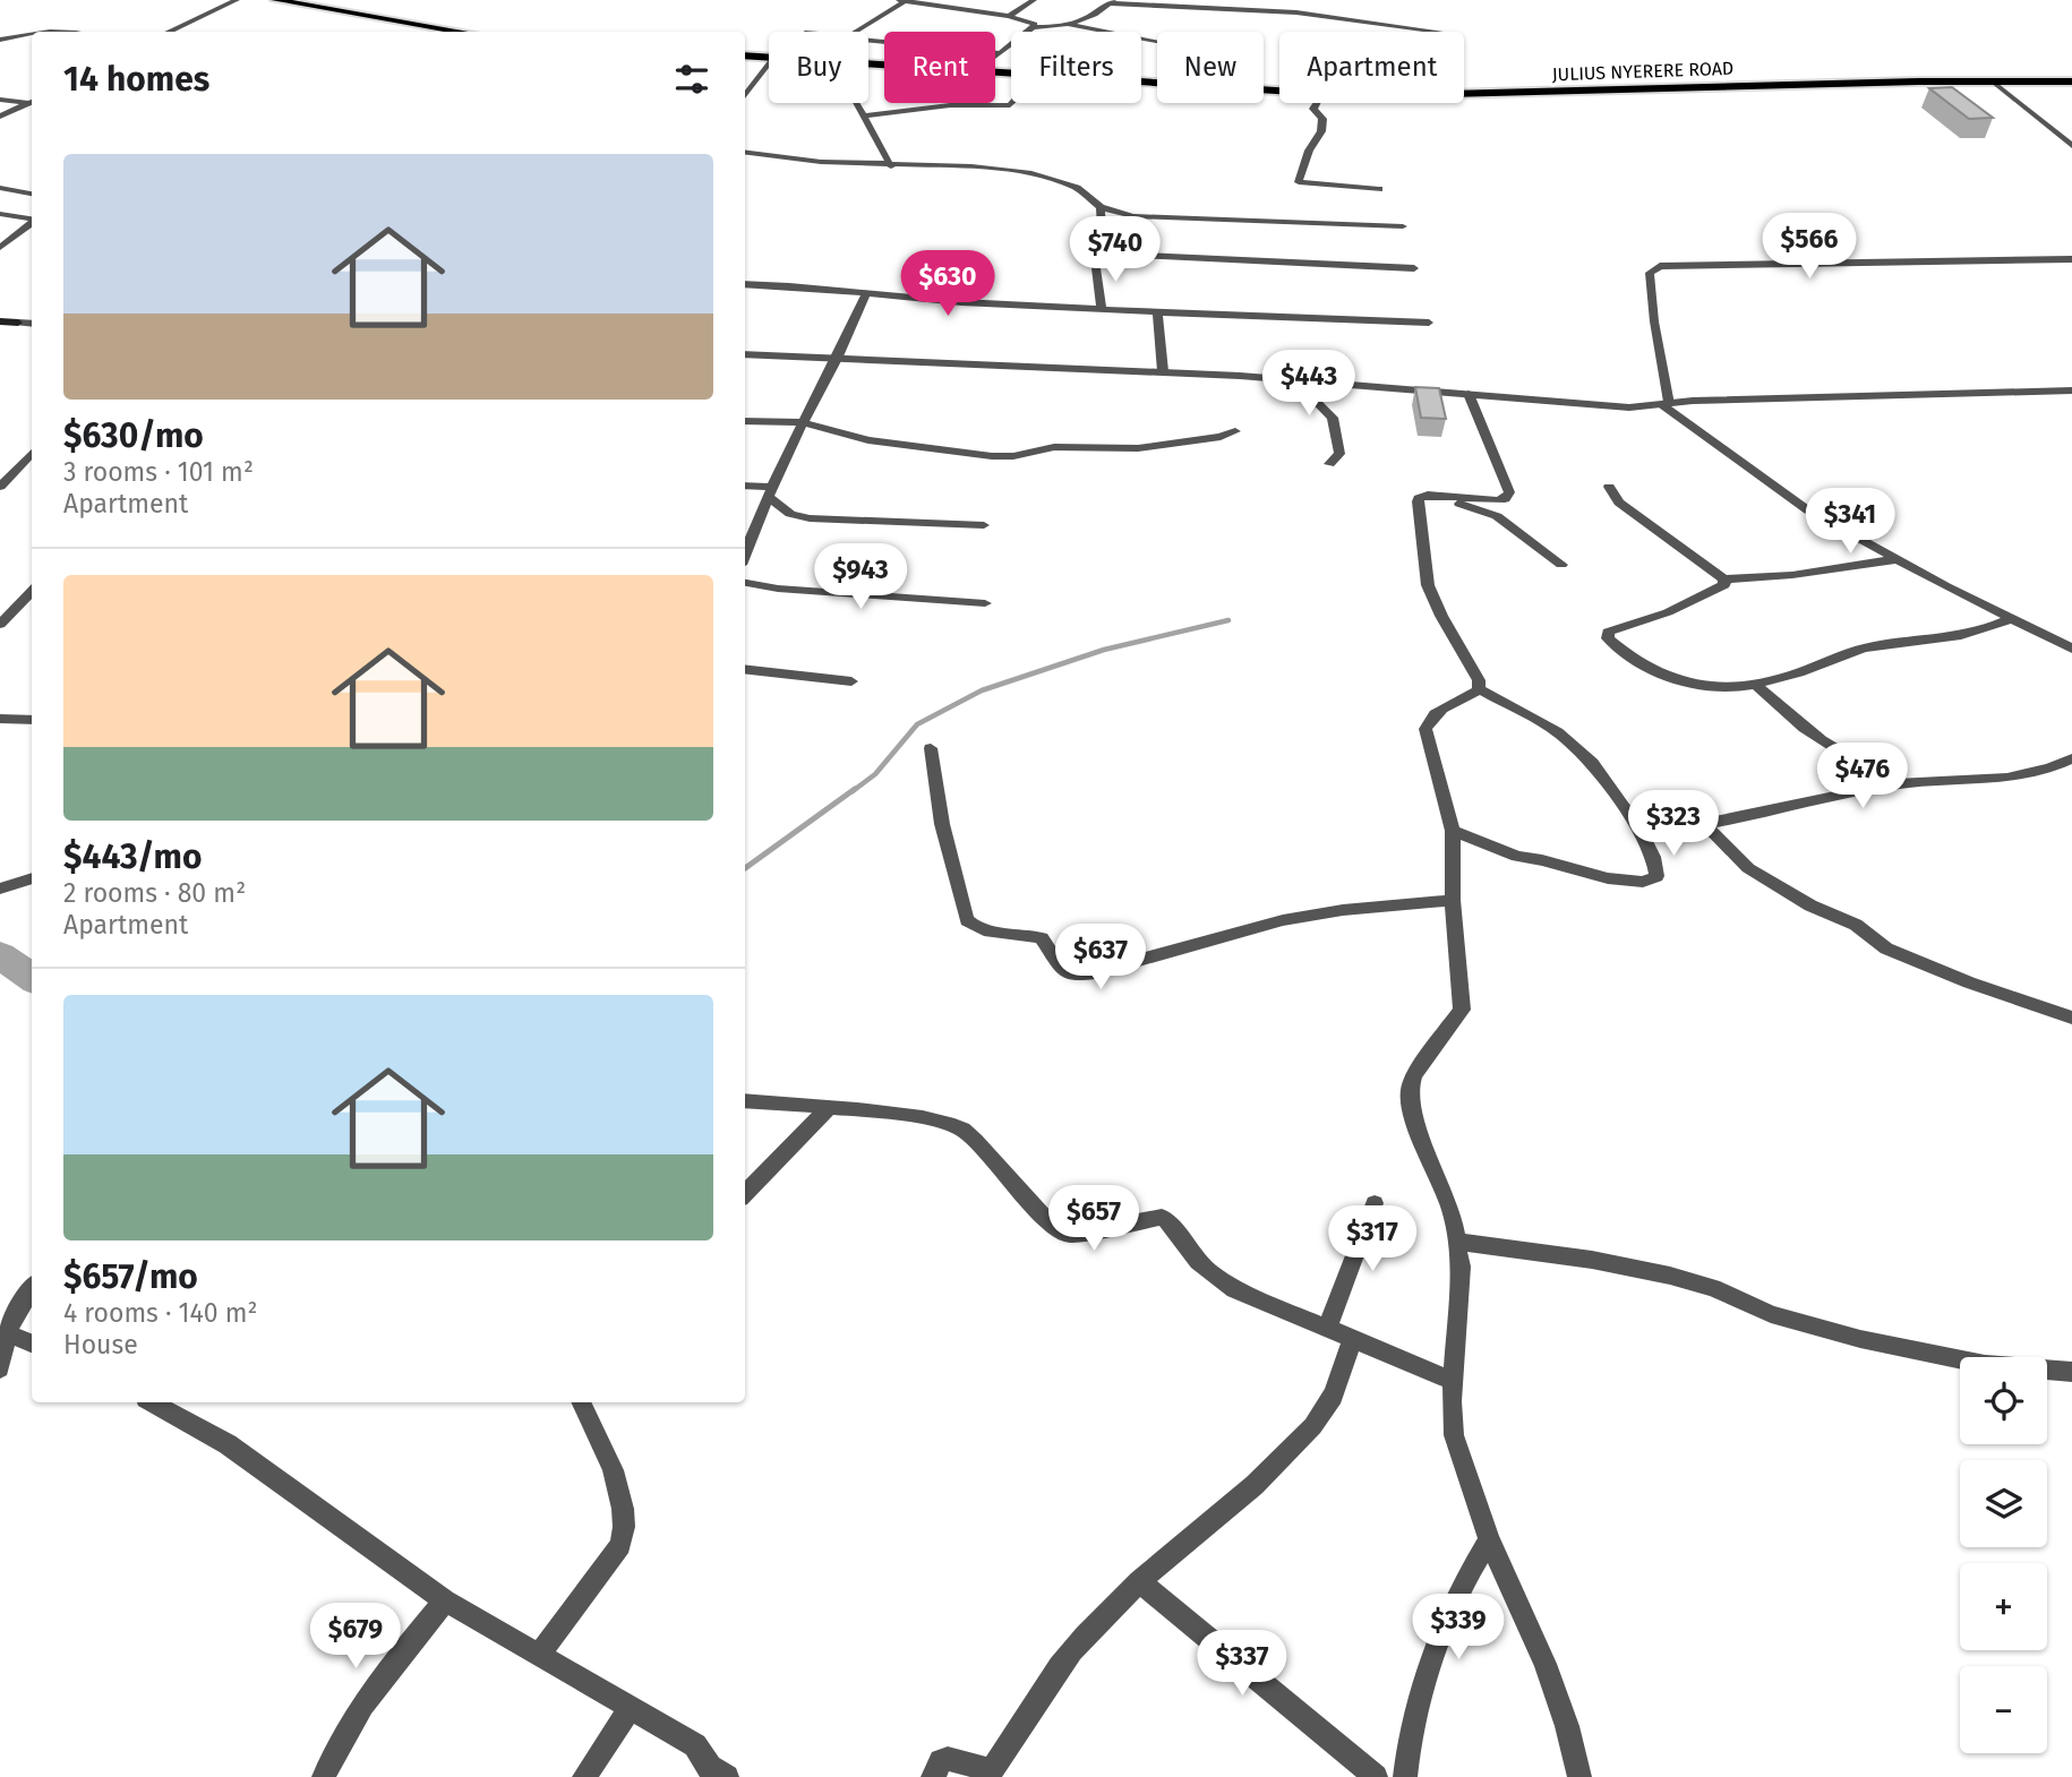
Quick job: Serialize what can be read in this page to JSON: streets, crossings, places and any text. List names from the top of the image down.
{
  "streets": {
    "highway": ["JULIUS NYERERE ROAD"]
  },
  "page": {
    "chip": [
      "Buy",
      "Rent",
      "Filters",
      "New",
      "Apartment"
    ],
    "heading": "14 homes",
    "list": [
      {
        "name": "$630/mo",
        "note": "3 rooms · 101 m² · Apartment"
      },
      {
        "name": "$443/mo",
        "note": "2 rooms · 80 m² · Apartment"
      },
      {
        "name": "$657/mo",
        "note": "4 rooms · 140 m² · House"
      }
    ],
    "price": [
      "$566",
      "$740",
      "$630",
      "$443",
      "$341",
      "$943",
      "$476",
      "$323",
      "$637",
      "$657",
      "$317",
      "$339",
      "$679",
      "$337"
    ],
    "map_buttons": ["+", "−"]
  }
}
